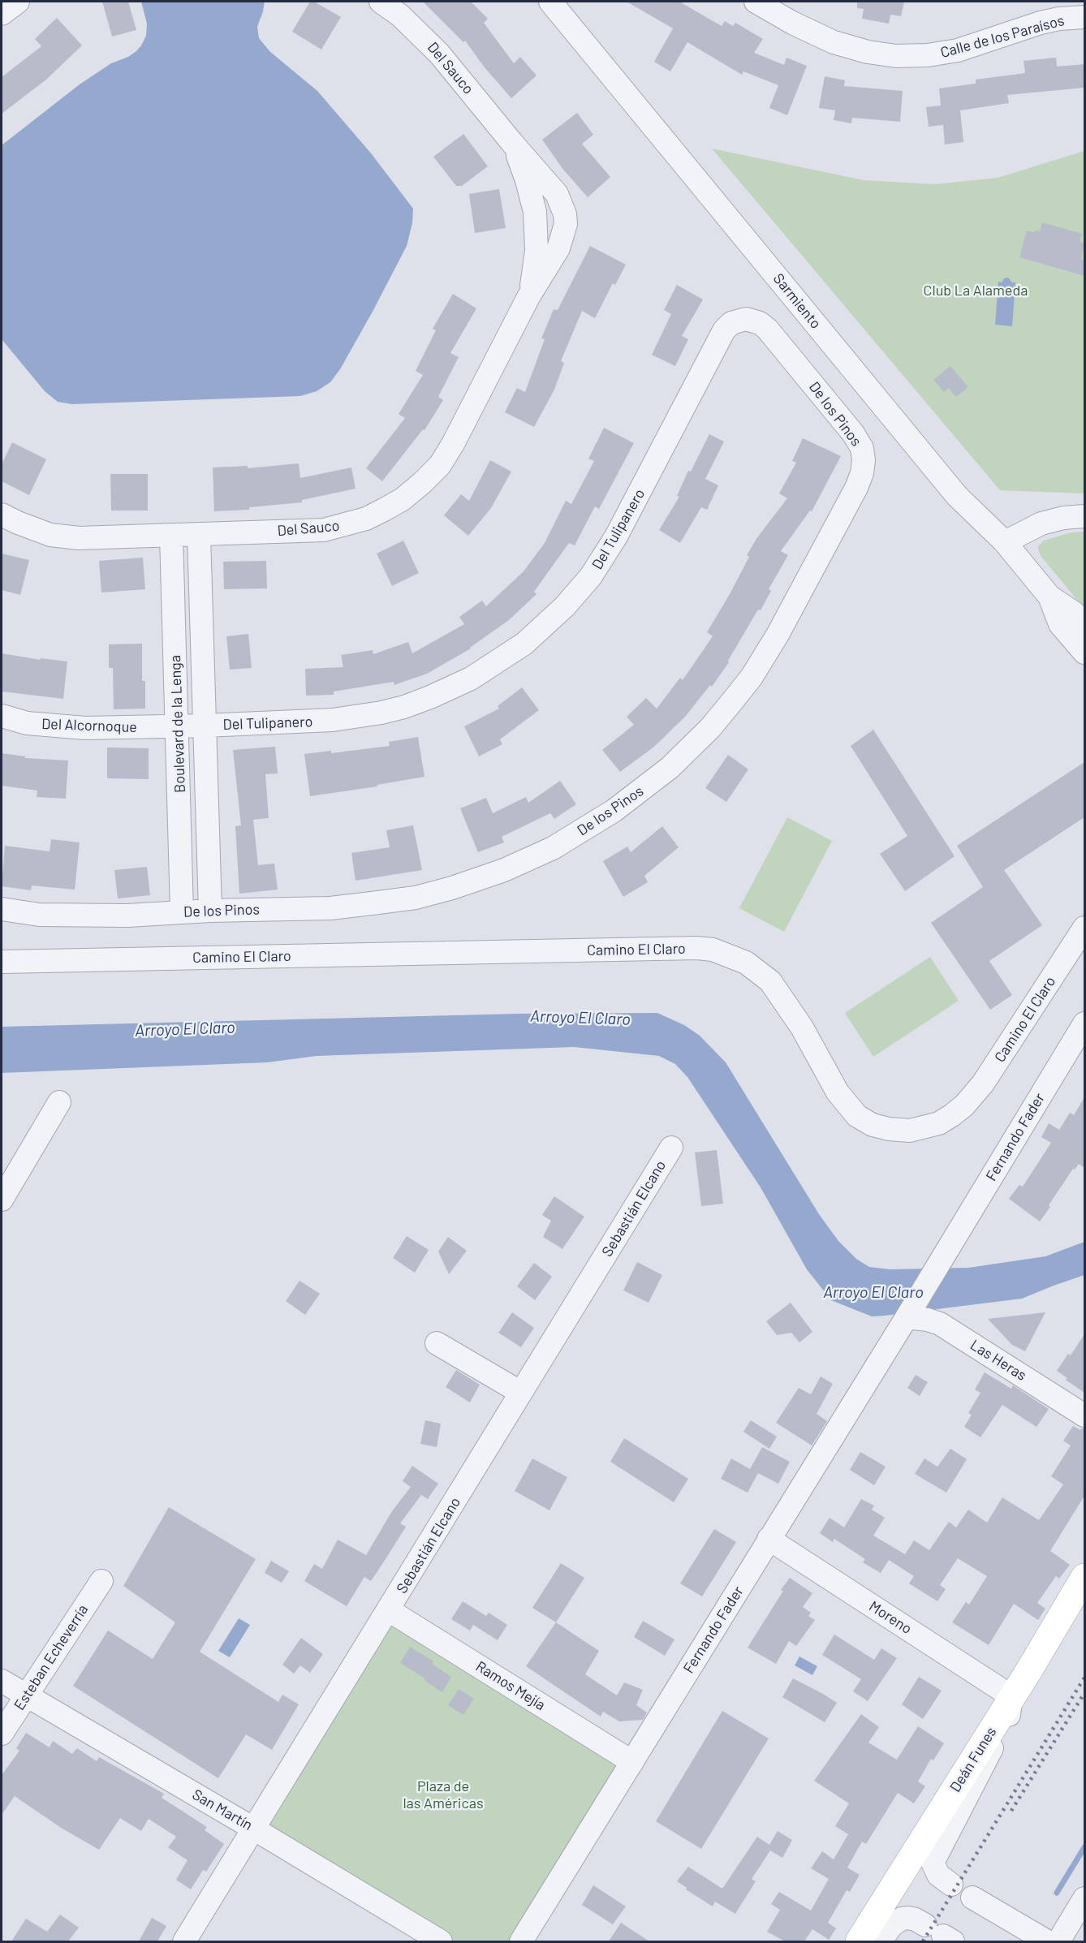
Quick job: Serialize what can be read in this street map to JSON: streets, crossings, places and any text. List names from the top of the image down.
{
  "streets": {
    "main road": ["Deán Funes"],
    "street": [
      "Calle de los Paraísos",
      "Del Sauco",
      "Sarmiento",
      "De los Pinos",
      "Del Tulipanero",
      "Boulevard de la Lenga",
      "Del Alcornoque",
      "Camino El Claro",
      "Fernando Fader",
      "Sebastián Elcano",
      "Las Heras",
      "Moreno",
      "Esteban Echeverría",
      "Ramos Mejía",
      "San Martín"
    ]
  },
  "crossings": [
    ["Del Sauco", "Boulevard de la Lenga"],
    ["De los Pinos", "Del Tulipanero"],
    ["De los Pinos", "Boulevard de la Lenga"],
    ["Del Tulipanero", "Boulevard de la Lenga"],
    ["Del Tulipanero", "Del Alcornoque"],
    ["Boulevard de la Lenga", "Del Alcornoque"],
    ["Fernando Fader", "Las Heras"],
    ["Fernando Fader", "Moreno"],
    ["Fernando Fader", "Ramos Mejía"],
    ["Sebastián Elcano", "Ramos Mejía"],
    ["Sebastián Elcano", "San Martín"],
    ["Moreno", "Deán Funes"],
    ["Esteban Echeverría", "San Martín"]
  ],
  "water": ["Arroyo El Claro"],
  "parks": ["Club La Alameda", "Plaza de las Américas"]
}
